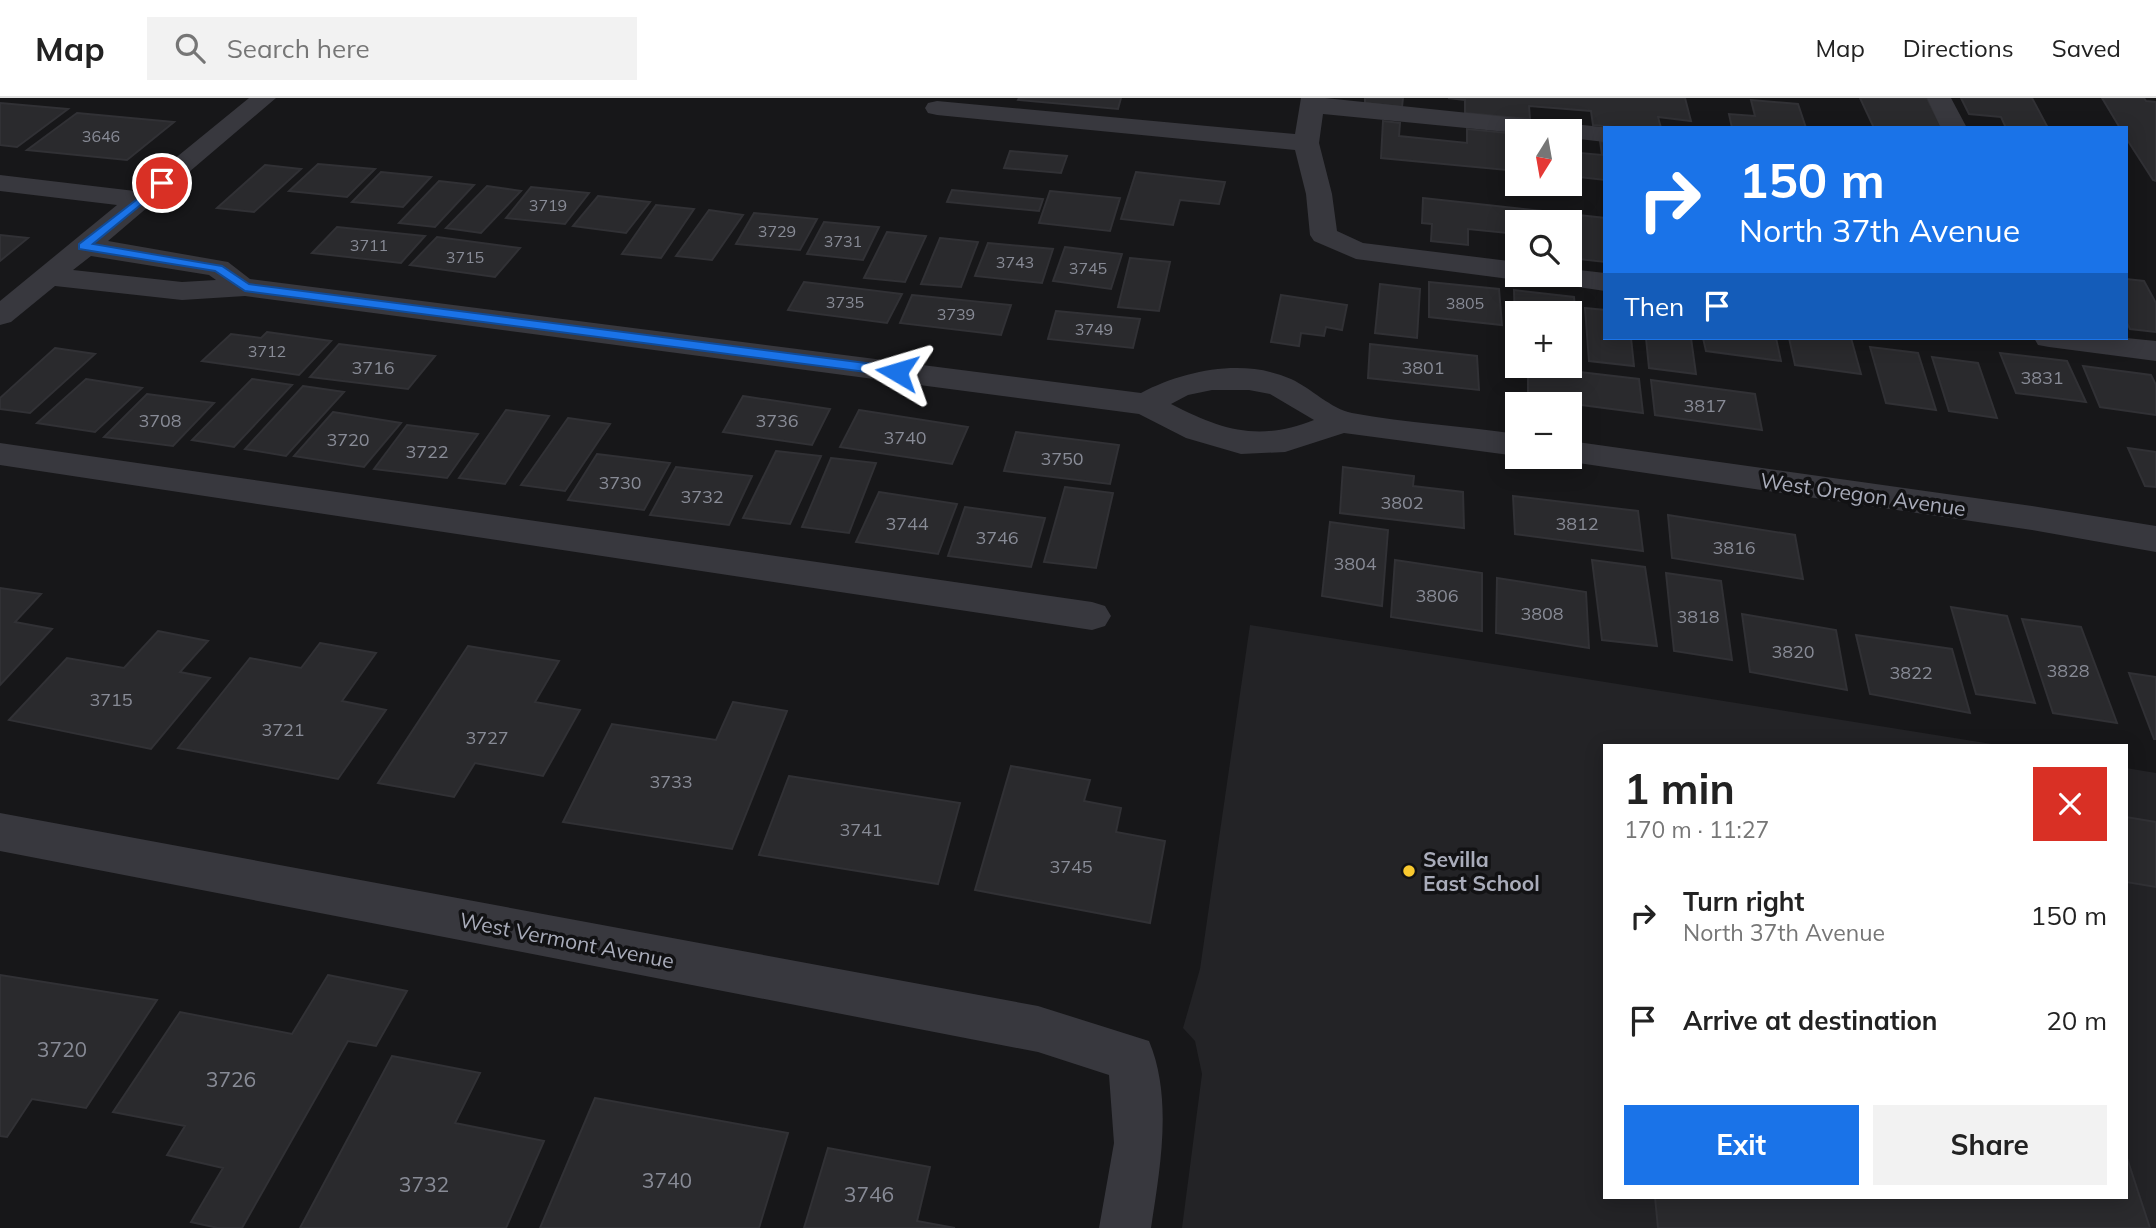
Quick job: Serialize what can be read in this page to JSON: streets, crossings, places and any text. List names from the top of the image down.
{
  "streets": {
    "street": ["West Oregon Avenue", "West Vermont Avenue"]
  },
  "places": ["Sevilla East School"],
  "house_numbers": [
    "3646",
    "3719",
    "3729",
    "3731",
    "3711",
    "3715",
    "3743",
    "3745",
    "3735",
    "3805",
    "3739",
    "3749",
    "3712",
    "3716",
    "3801",
    "3831",
    "3817",
    "3708",
    "3736",
    "3740",
    "3720",
    "3722",
    "3750",
    "3730",
    "3732",
    "3802",
    "3744",
    "3812",
    "3746",
    "3816",
    "3804",
    "3806",
    "3808",
    "3818",
    "3820",
    "3828",
    "3822",
    "3715",
    "3721",
    "3727",
    "3733",
    "3741",
    "3745",
    "3720",
    "3726",
    "3740",
    "3732",
    "3746"
  ],
  "north": "bottom",
  "page": {
    "header": "Map",
    "search": "Search here",
    "nav": ["Map", "Directions", "Saved"],
    "map_buttons": ["+", "−"],
    "turn": ["150 m", "North 37th Avenue"],
    "then": "Then",
    "heading": ["1 min", "170 m · 11:27"],
    "list": [
      {
        "name": "Turn right",
        "note": "North 37th Avenue",
        "value": "150 m"
      },
      {
        "name": "Arrive at destination",
        "value": "20 m"
      }
    ],
    "buttons": ["Exit", "Share"]
  }
}
